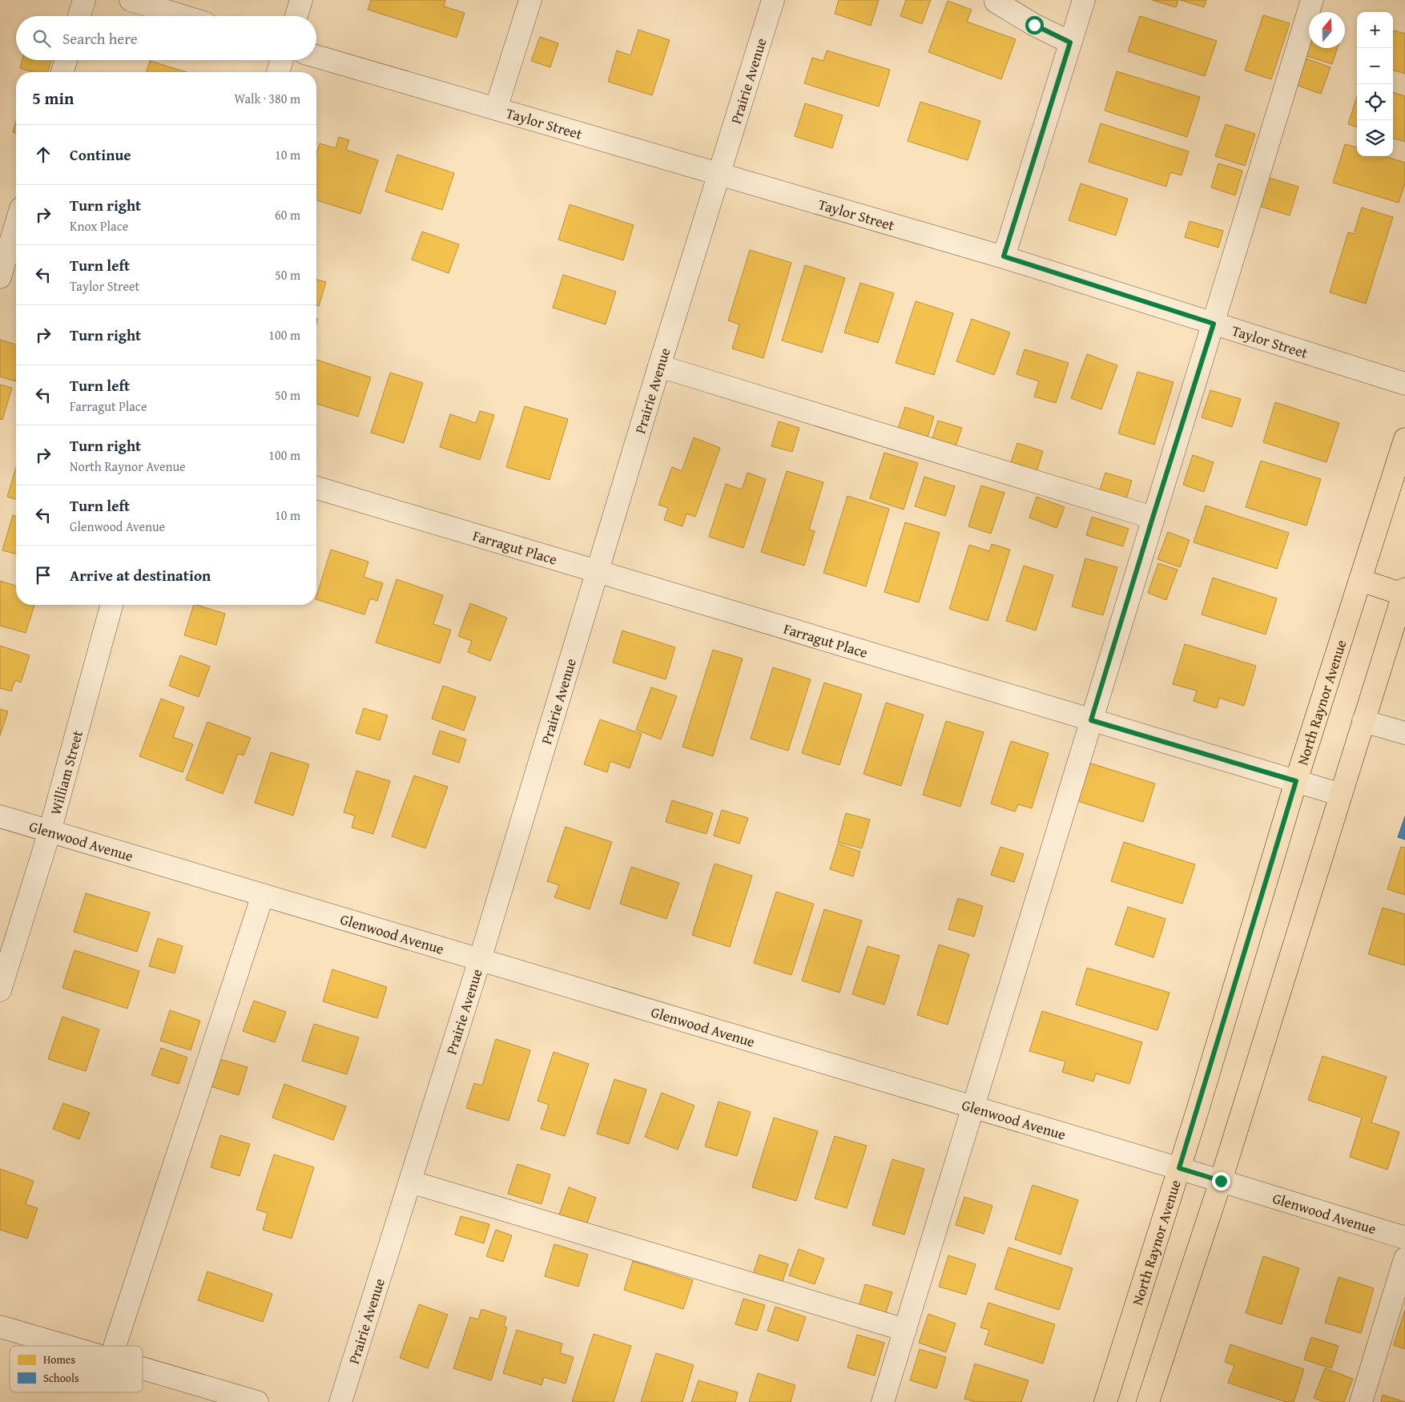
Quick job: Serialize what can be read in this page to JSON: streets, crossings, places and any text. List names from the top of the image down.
{
  "streets": {
    "main road": ["North Raynor Avenue"],
    "street": [
      "Prairie Avenue",
      "Taylor Street",
      "Farragut Place",
      "William Street",
      "Glenwood Avenue"
    ]
  },
  "crossings": [
    ["Prairie Avenue", "Taylor Street"],
    ["Prairie Avenue", "Farragut Place"],
    ["Prairie Avenue", "Glenwood Avenue"],
    ["Farragut Place", "North Raynor Avenue"],
    ["North Raynor Avenue", "Glenwood Avenue"],
    ["William Street", "Glenwood Avenue"]
  ],
  "legend": ["Homes", "Schools"],
  "north": "top",
  "page": {
    "map_buttons": ["+", "−"],
    "search": "Search here",
    "heading": ["5 min", "Walk · 380 m"],
    "list": [
      ["Continue", "10 m"],
      ["Turn right", "Knox Place", "60 m"],
      ["Turn left", "Taylor Street", "50 m"],
      ["Turn right", "100 m"],
      ["Turn left", "Farragut Place", "50 m"],
      ["Turn right", "North Raynor Avenue", "100 m"],
      ["Turn left", "Glenwood Avenue", "10 m"],
      "Arrive at destination"
    ]
  }
}
